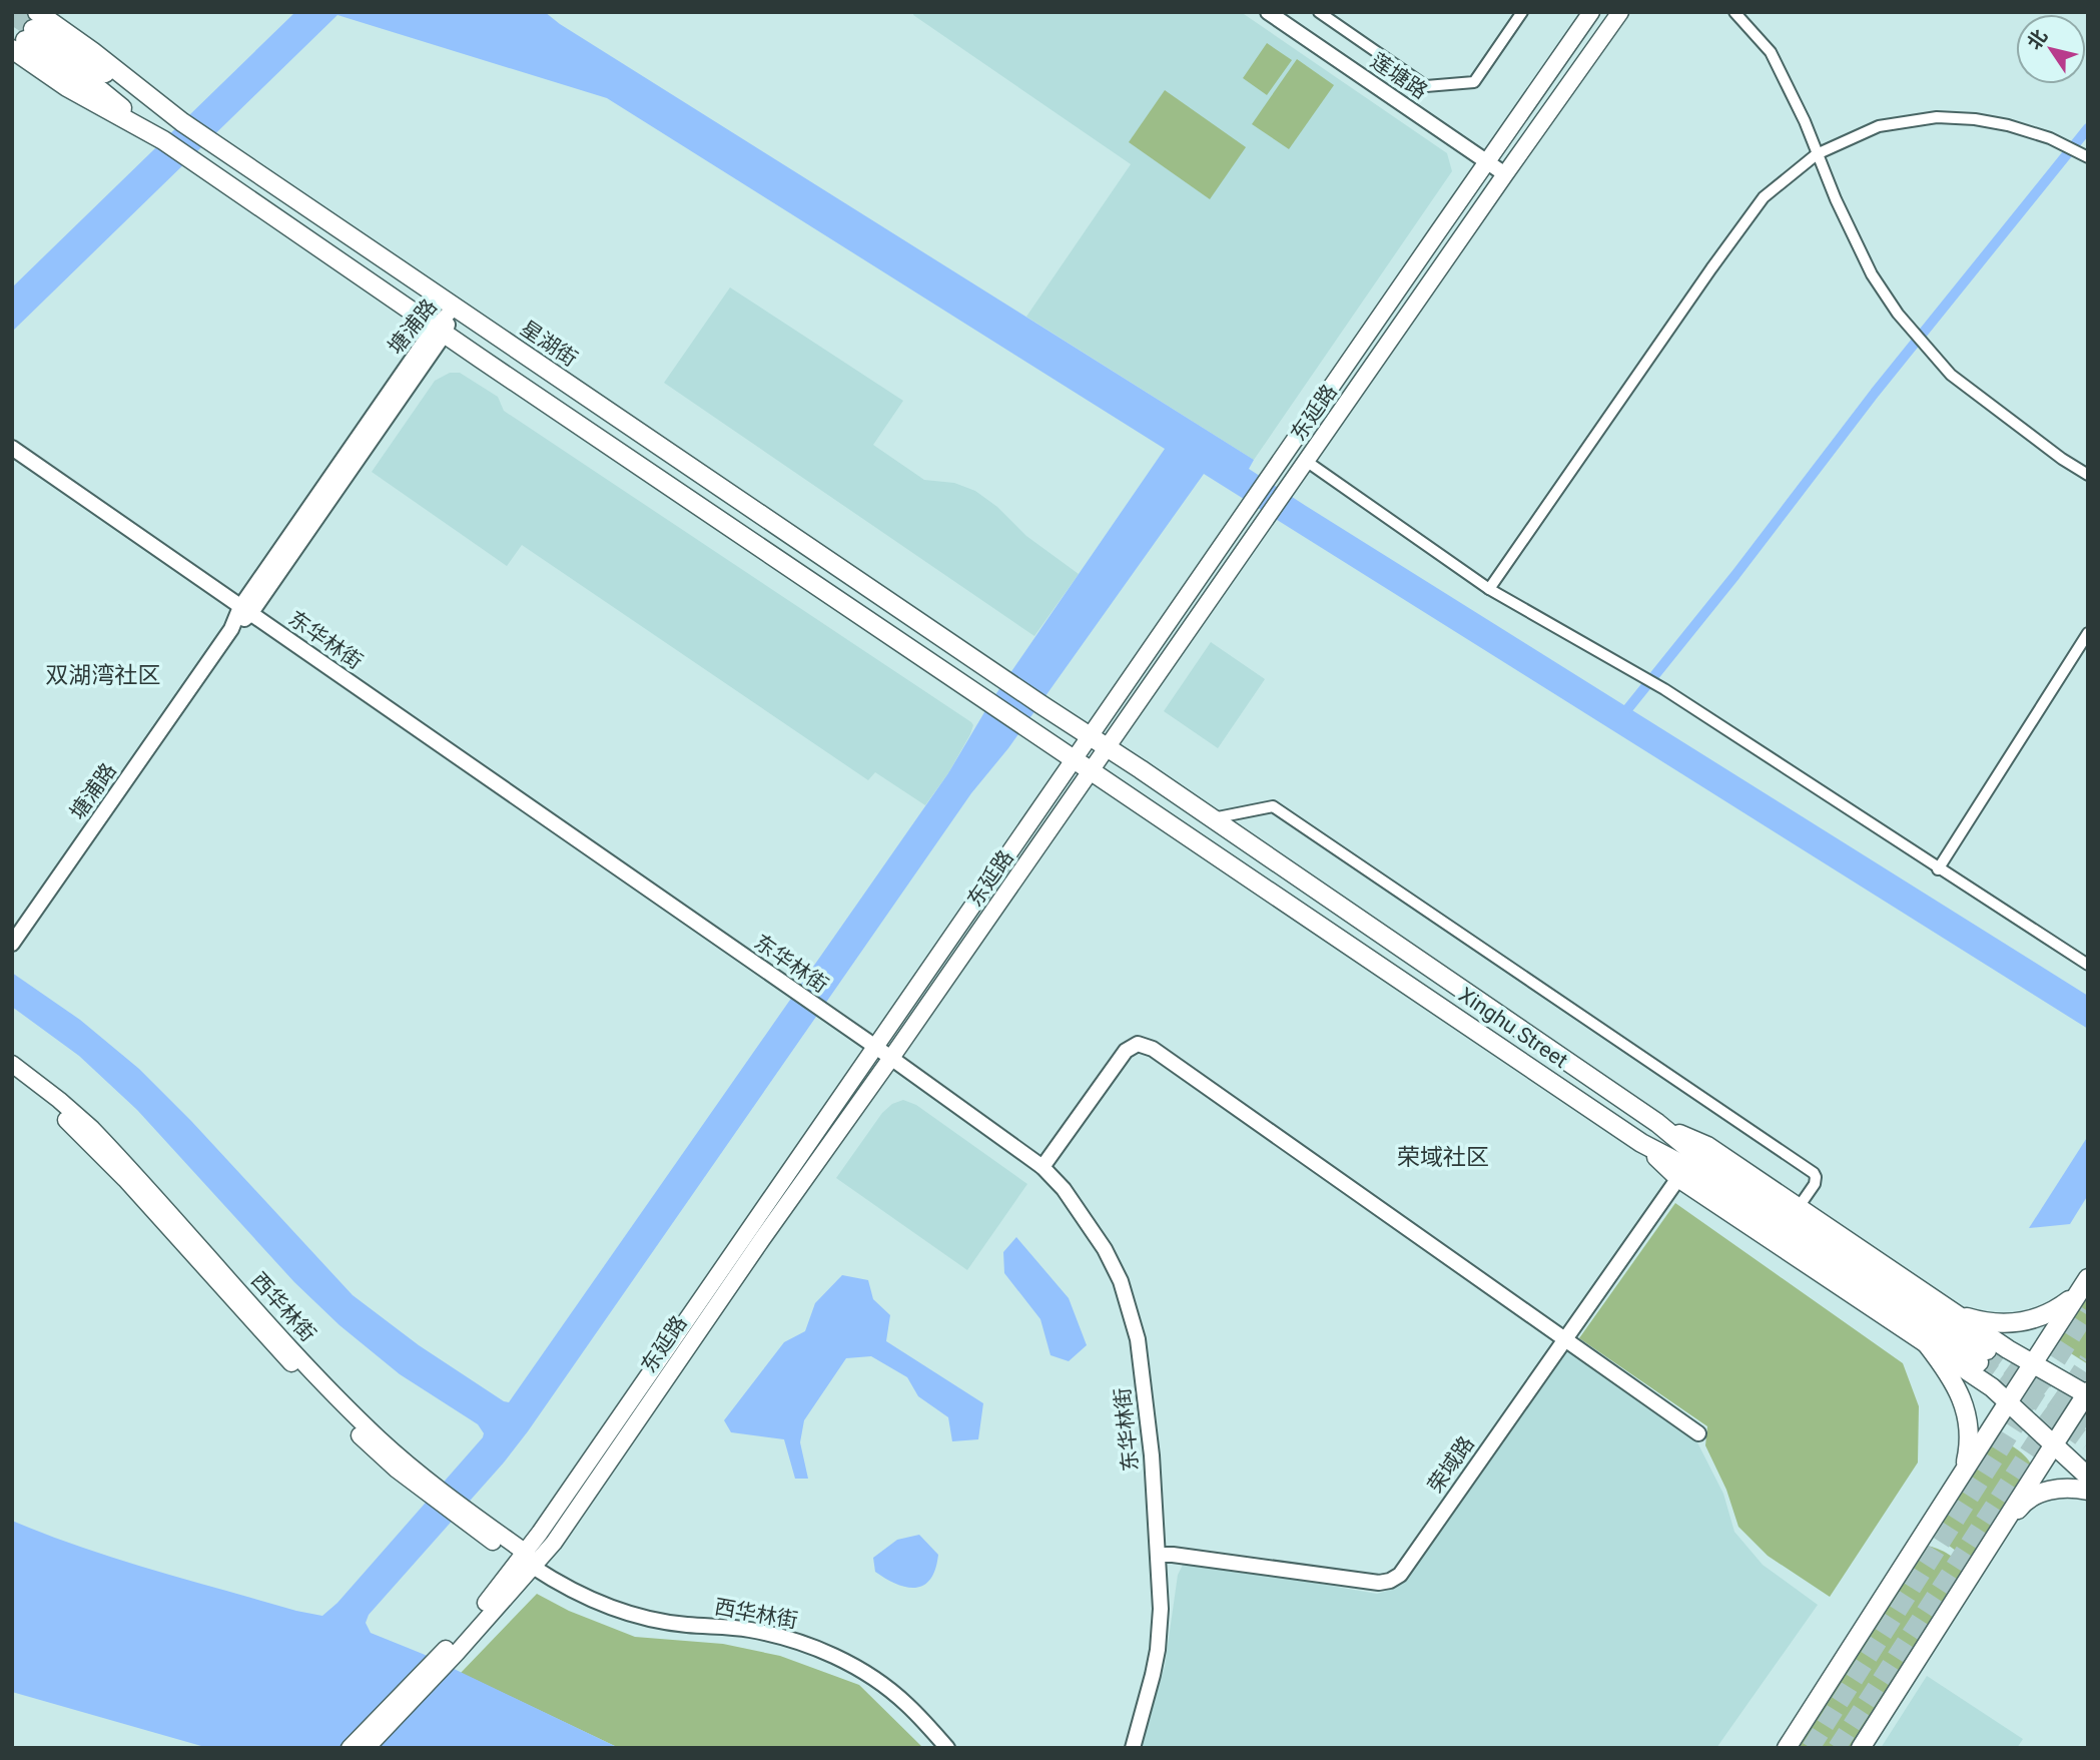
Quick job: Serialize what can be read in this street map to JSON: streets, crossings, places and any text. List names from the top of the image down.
{
  "streets": {
    "main road": [
      "星湖街",
      "东延路",
      "Xinghu Street",
      "西华林街"
    ],
    "street": [
      "莲塘路",
      "塘浦路",
      "东华林街",
      "荣域路"
    ]
  },
  "crossings": [
    ["莲塘路", "东延路"],
    ["塘浦路", "星湖街"],
    ["塘浦路", "东华林街"],
    ["星湖街", "Xinghu Street"],
    ["东延路", "东华林街"],
    ["东延路", "Xinghu Street"],
    ["东延路", "西华林街"],
    ["东华林街", "荣域路"]
  ],
  "districts": ["双湖湾社区", "荣域社区"],
  "north": "top left"
}
